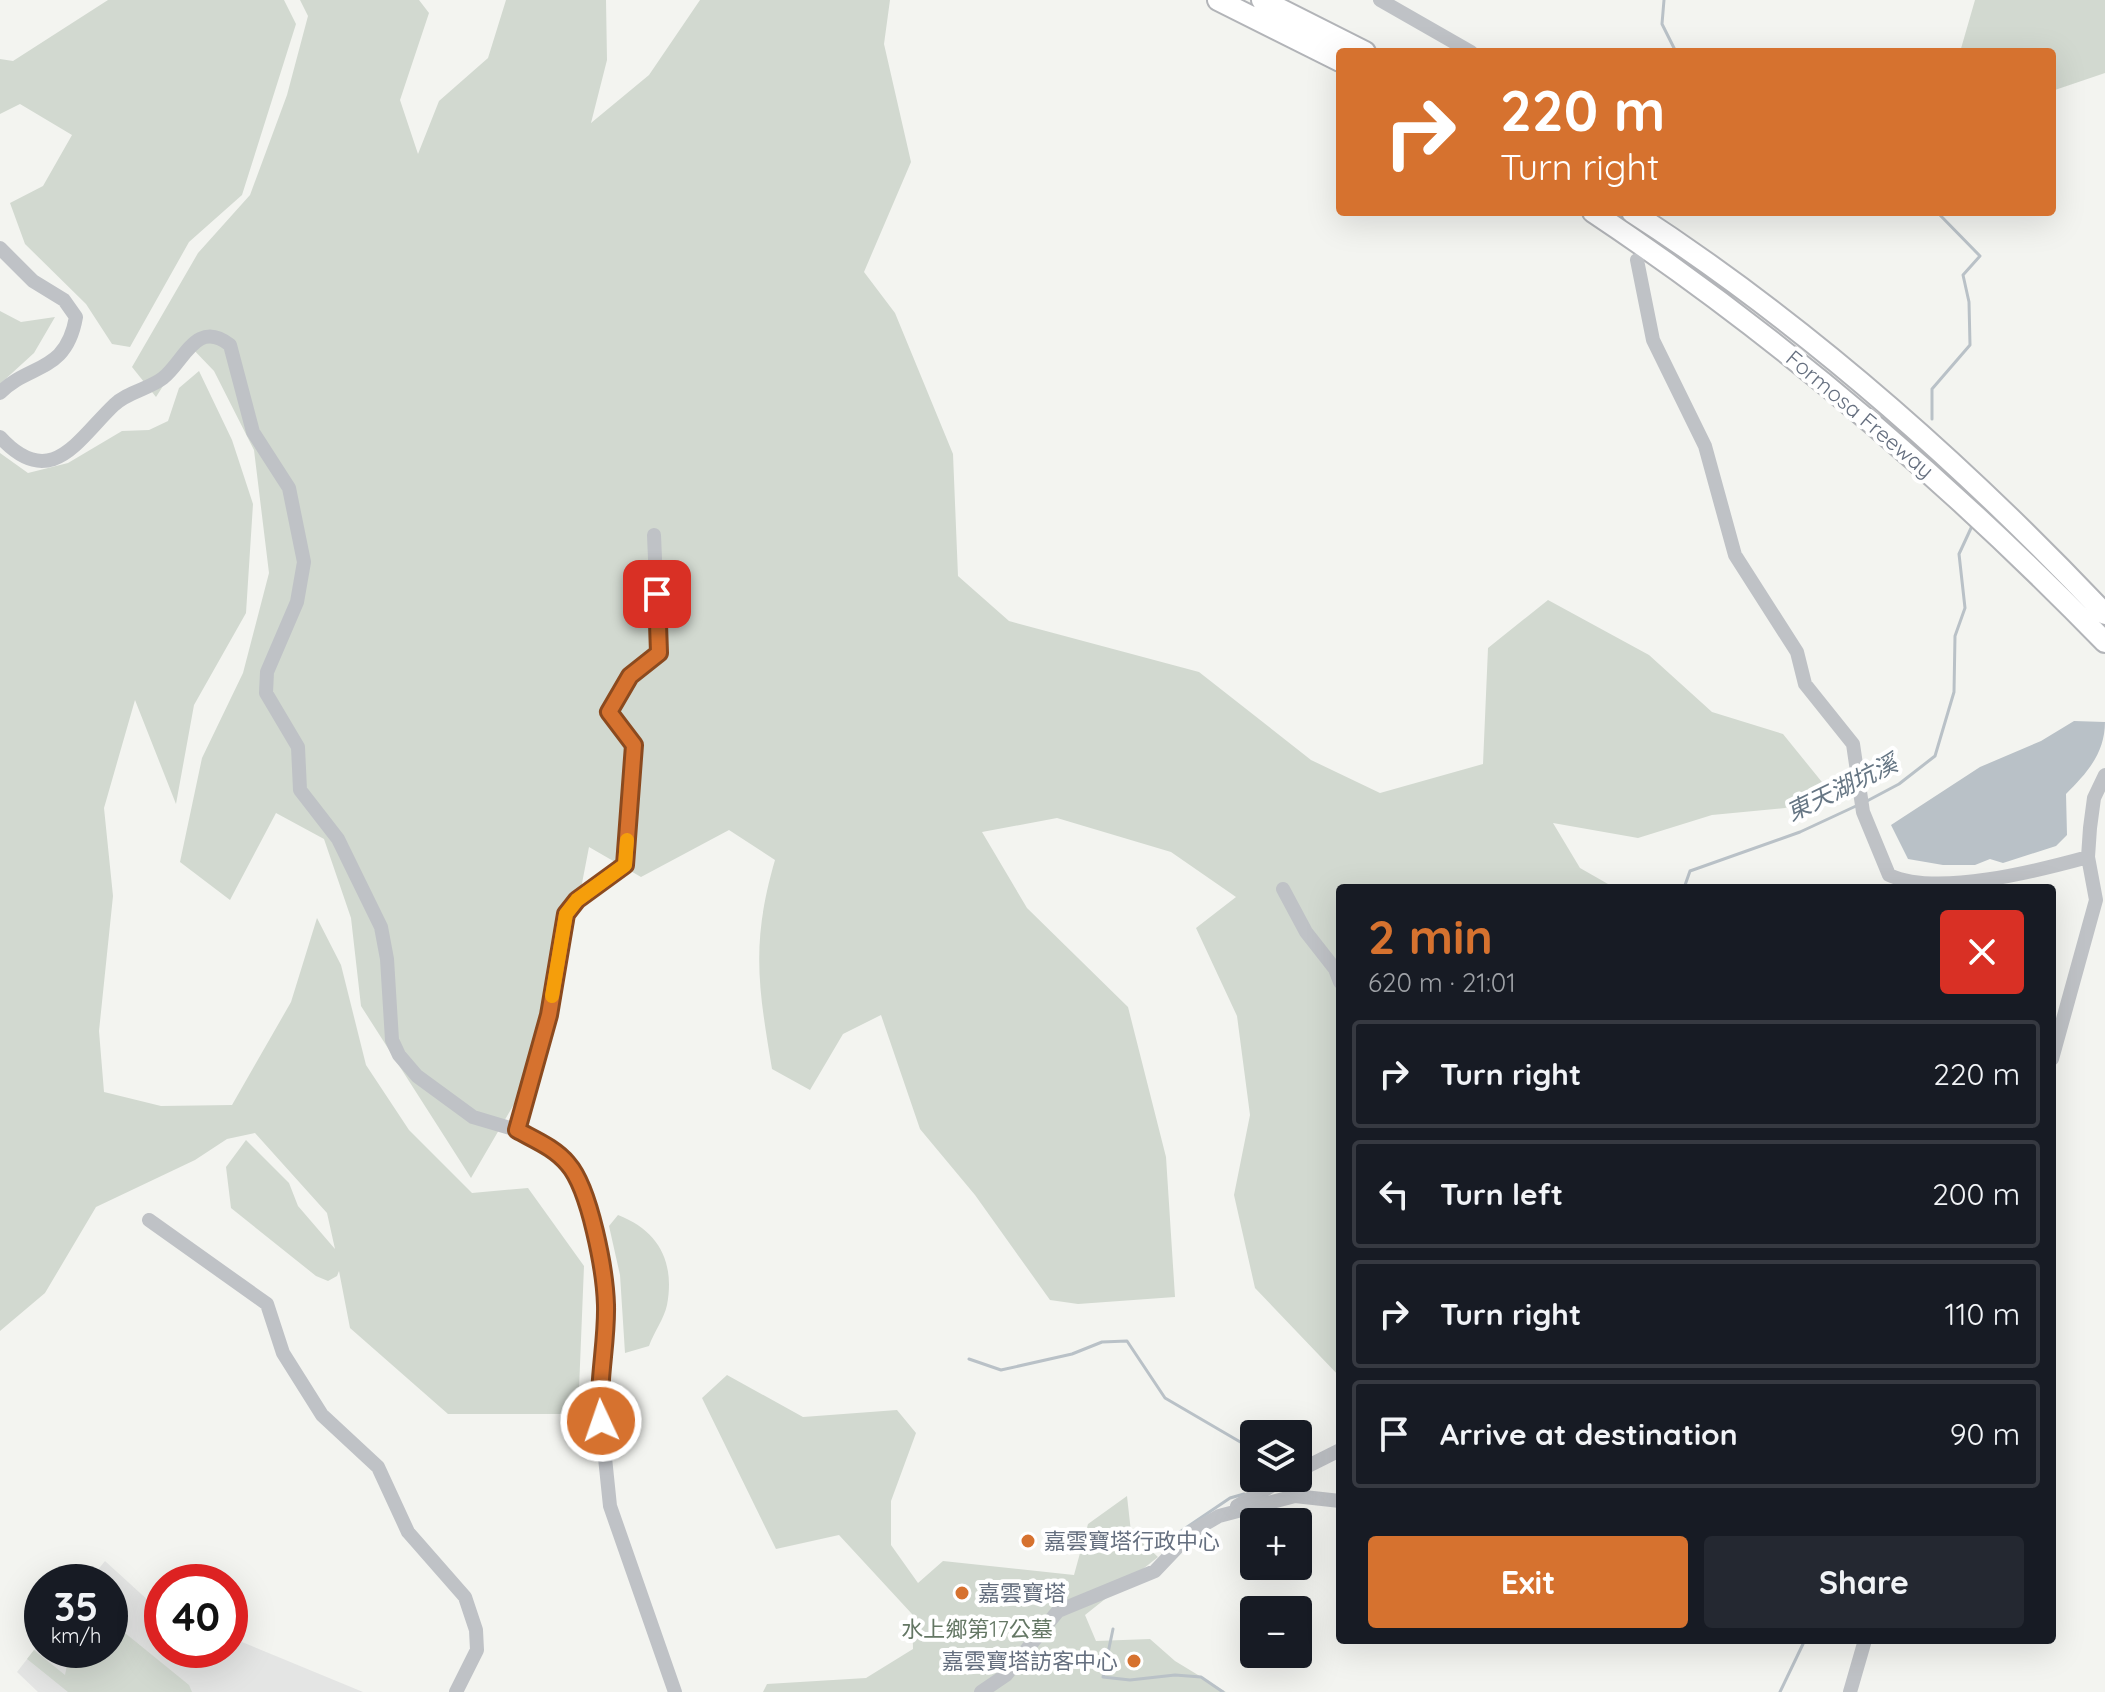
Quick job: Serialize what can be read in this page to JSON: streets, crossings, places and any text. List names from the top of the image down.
{
  "streets": {
    "highway": ["Formosa Freeway"]
  },
  "water": ["東天湖坑溪"],
  "parks": ["水上鄉第17公墓"],
  "places": ["嘉雲寶塔行政中心", "嘉雲寶塔", "嘉雲寶塔訪客中心"],
  "page": {
    "turn": ["220 m", "Turn right"],
    "heading": ["2 min", "620 m · 21:01"],
    "list": [
      {
        "name": "Turn right",
        "value": "220 m"
      },
      {
        "name": "Turn left",
        "value": "200 m"
      },
      {
        "name": "Turn right",
        "value": "110 m"
      },
      {
        "name": "Arrive at destination",
        "value": "90 m"
      }
    ],
    "map_buttons": ["+", "−"],
    "buttons": ["Exit", "Share"],
    "speed": "35 km/h",
    "limit": "40"
  }
}
